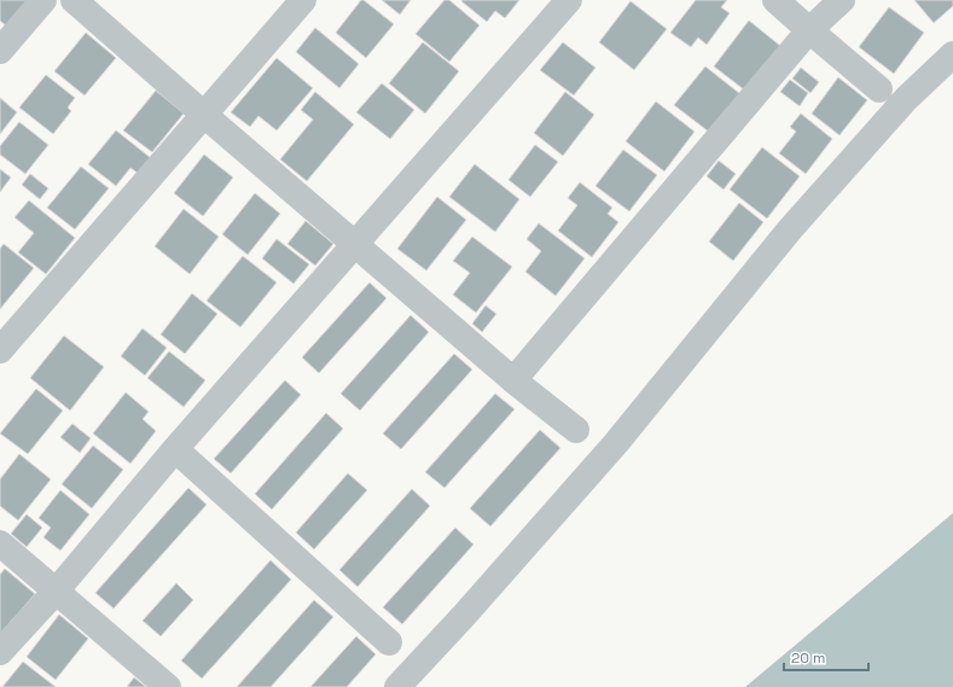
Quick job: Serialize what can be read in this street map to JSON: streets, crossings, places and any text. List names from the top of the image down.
{
  "scale_bar": "20 m"
}
